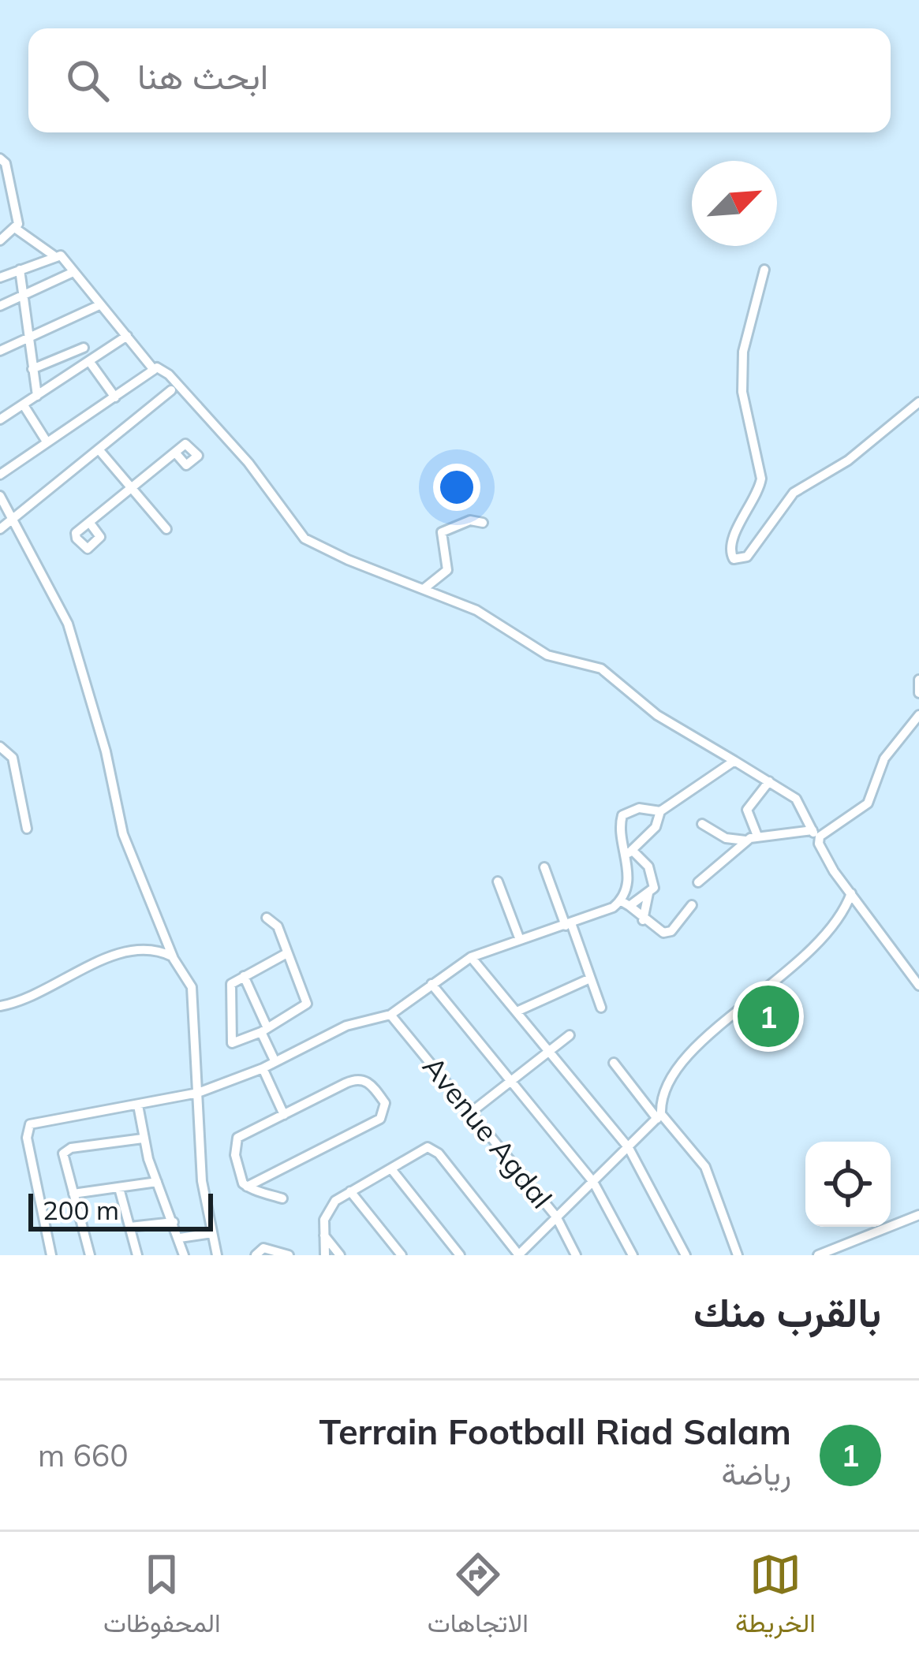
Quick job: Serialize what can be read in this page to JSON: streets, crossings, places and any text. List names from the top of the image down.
{
  "streets": {
    "street": ["Avenue Agdal"]
  },
  "scale_bar": "200 m",
  "north": "top right",
  "page": {
    "search": "ابحث هنا",
    "pins": "1",
    "scale": "200 m",
    "heading": "بالقرب منك",
    "list": [
      {
        "mark": "1",
        "name": "Terrain Football Riad Salam",
        "note": "رياضة",
        "value": "660 m"
      }
    ],
    "nav": ["الخريطة", "الاتجاهات", "المحفوظات"]
  }
}
